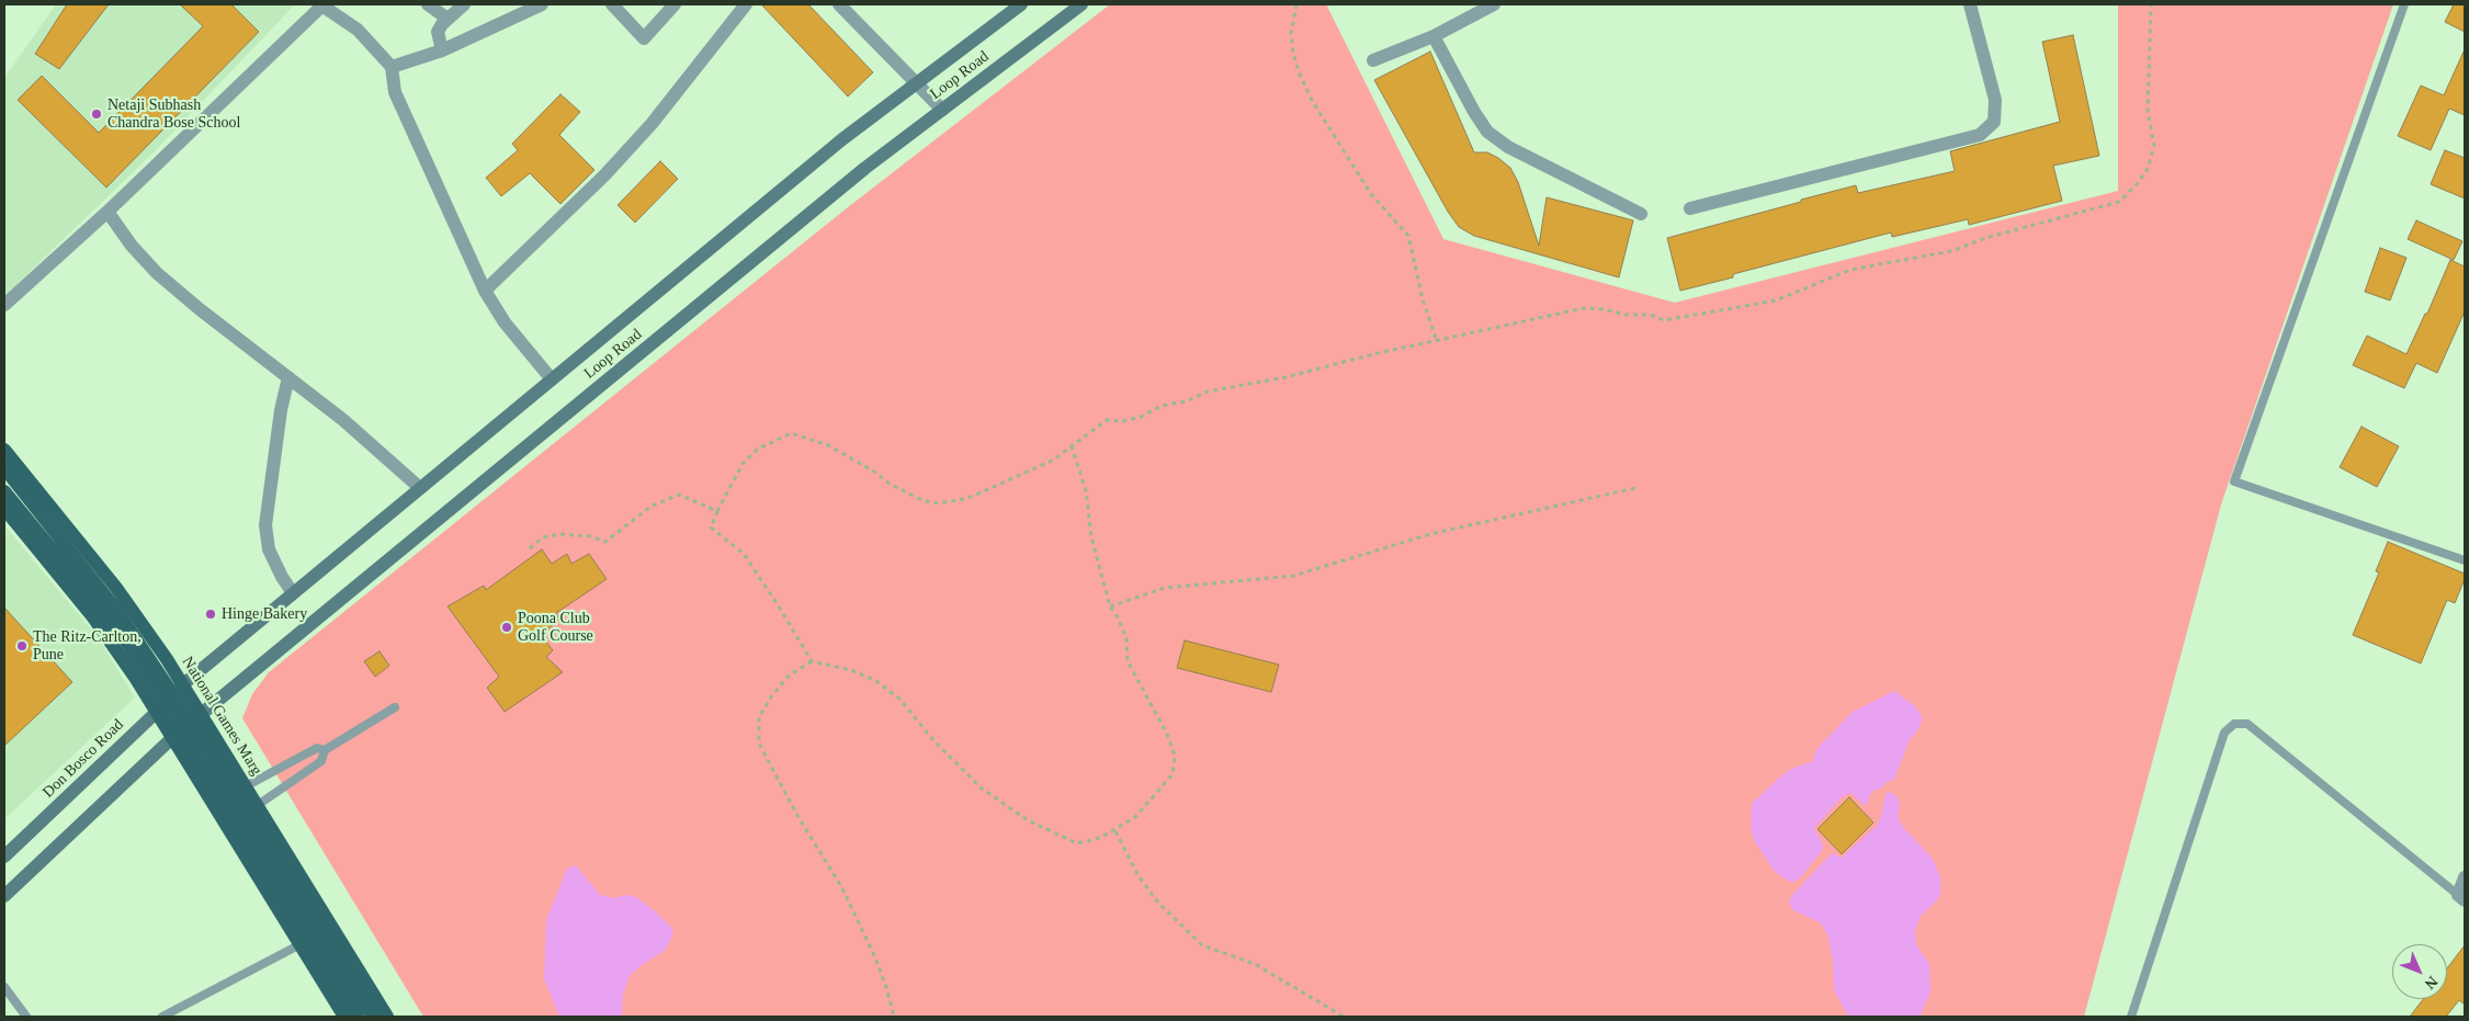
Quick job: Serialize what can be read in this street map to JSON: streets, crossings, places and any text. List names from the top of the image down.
{
  "streets": {
    "main road": ["Loop Road", "National Games Marg", "Don Bosco Road"]
  },
  "crossings": [
    ["Loop Road", "National Games Marg"],
    ["Loop Road", "Don Bosco Road"],
    ["National Games Marg", "Don Bosco Road"]
  ],
  "places": [
    "Netaji Subhash Chandra Bose School",
    "Hinge Bakery",
    "Poona Club Golf Course",
    "The Ritz-Carlton, Pune"
  ],
  "north": "bottom right"
}
